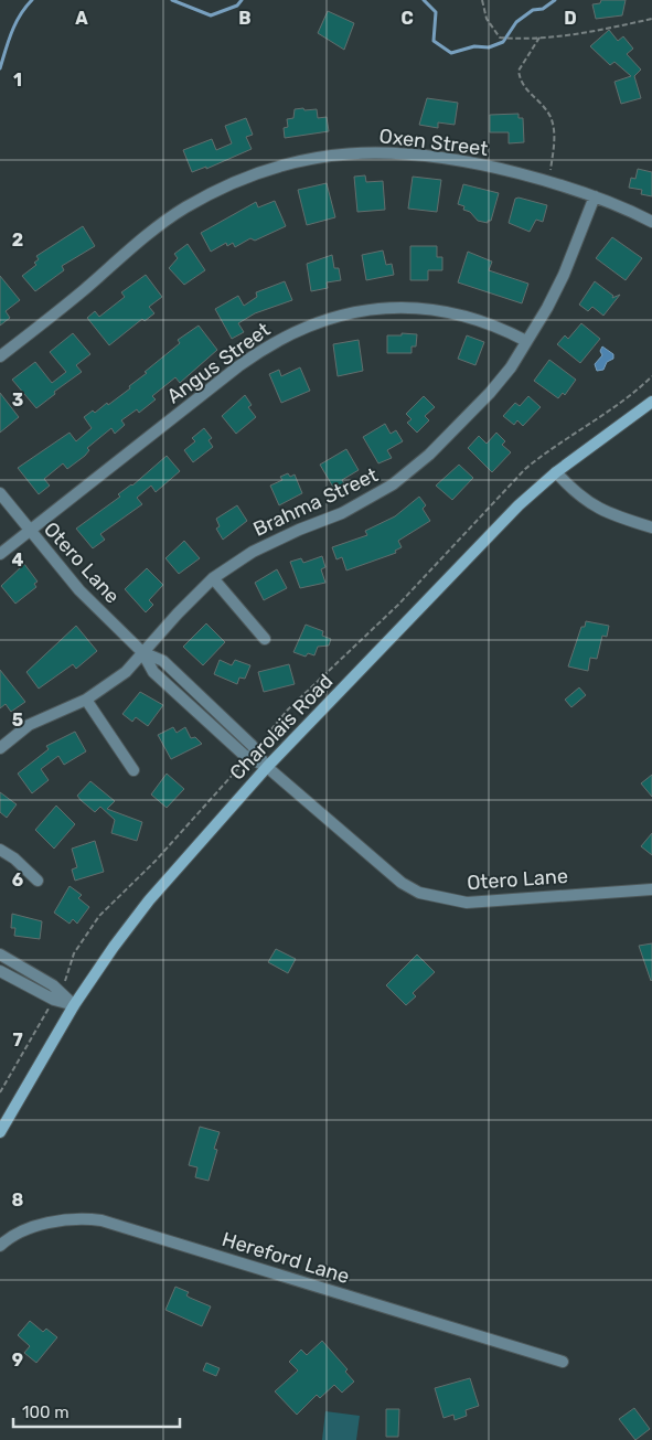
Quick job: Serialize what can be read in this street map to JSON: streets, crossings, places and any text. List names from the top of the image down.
{
  "streets": {
    "street": [
      "Oxen Street",
      "Angus Street",
      "Brahma Street",
      "Otero Lane",
      "Charolais Road",
      "Hereford Lane"
    ]
  },
  "crossings": [
    ["Oxen Street", "Brahma Street"],
    ["Angus Street", "Brahma Street"],
    ["Angus Street", "Otero Lane"],
    ["Brahma Street", "Otero Lane"],
    ["Otero Lane", "Charolais Road"]
  ],
  "scale_bar": "100 m",
  "grid": {
    "columns": [
      "A",
      "B",
      "C",
      "D"
    ],
    "rows": [
      "1",
      "2",
      "3",
      "4",
      "5",
      "6",
      "7",
      "8",
      "9"
    ]
  }
}
